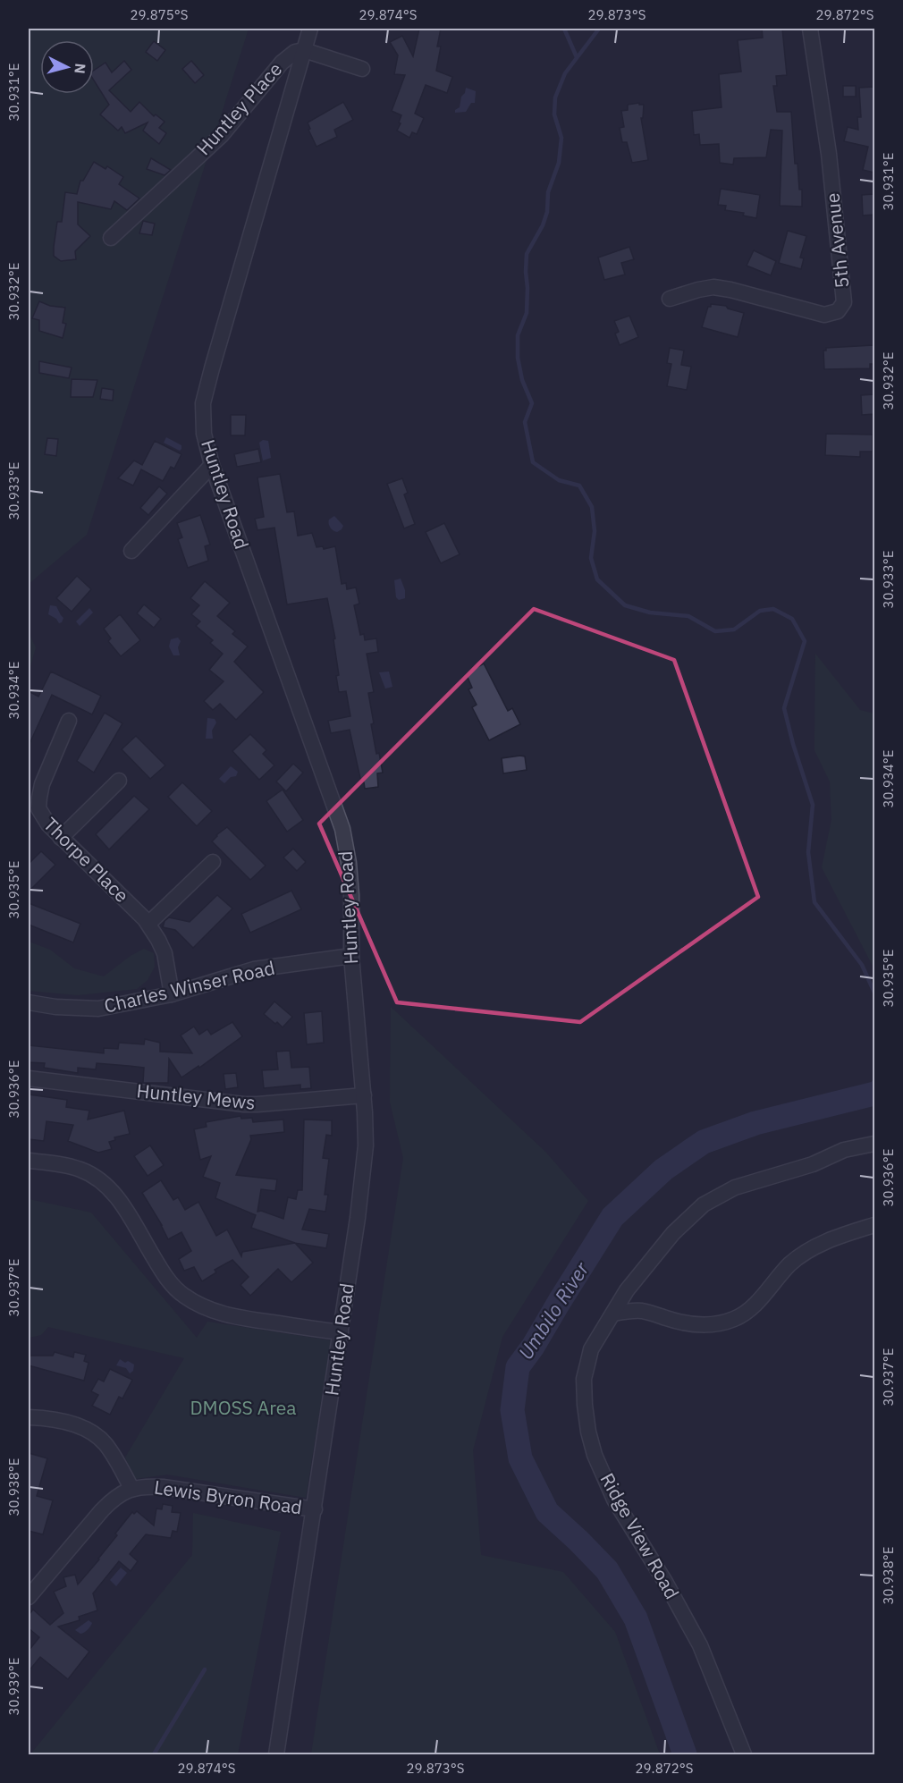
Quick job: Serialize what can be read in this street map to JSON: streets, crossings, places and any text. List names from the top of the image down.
{
  "streets": {
    "street": [
      "Huntley Place",
      "5th Avenue",
      "Huntley Road",
      "Thorpe Place",
      "Charles Winser Road",
      "Huntley Mews",
      "Lewis Byron Road",
      "Ridge View Road"
    ]
  },
  "crossings": [
    ["Huntley Place", "Huntley Road"],
    ["Huntley Road", "Charles Winser Road"],
    ["Huntley Road", "Huntley Mews"],
    ["Huntley Road", "Lewis Byron Road"],
    ["Thorpe Place", "Charles Winser Road"]
  ],
  "water": ["Umbilo River"],
  "parks": ["DMOSS Area"],
  "north": "right",
  "coordinates": [
    "29.875°S",
    "29.874°S",
    "29.873°S",
    "29.872°S",
    "30.931°E",
    "30.932°E",
    "30.933°E",
    "30.934°E",
    "30.935°E",
    "30.936°E",
    "30.937°E",
    "30.938°E",
    "30.939°E"
  ]
}
